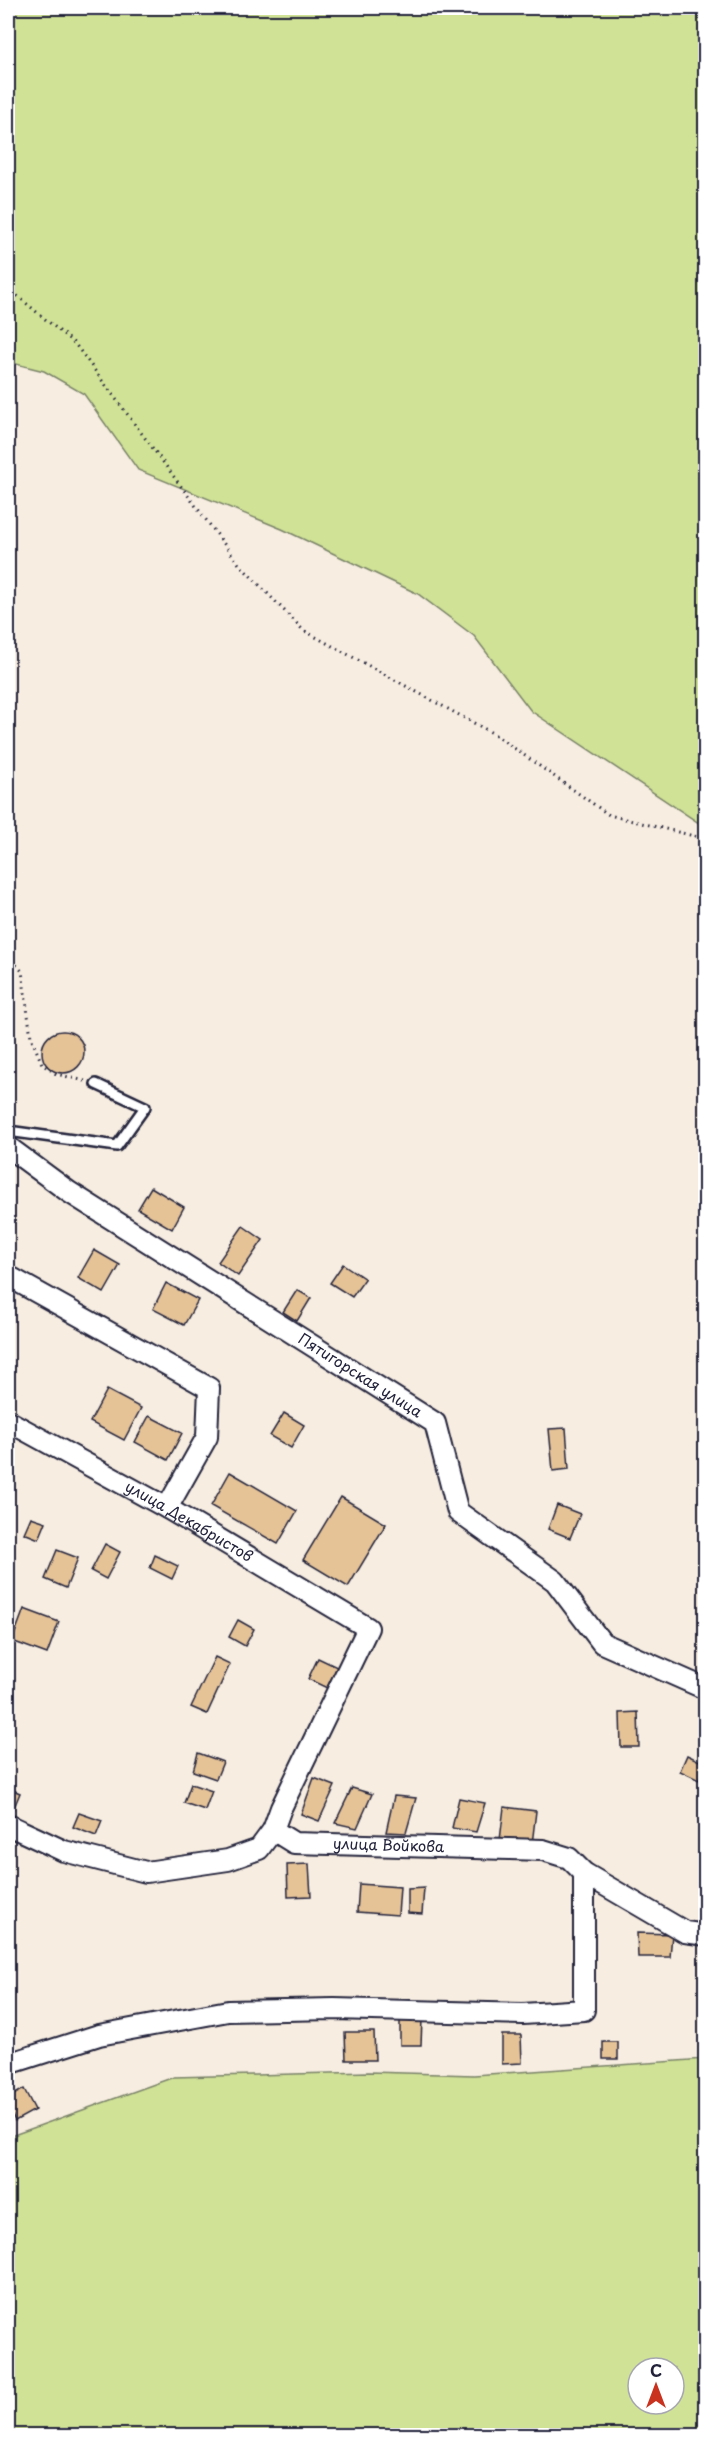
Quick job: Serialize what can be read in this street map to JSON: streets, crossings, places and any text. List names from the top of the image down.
{
  "streets": {
    "street": ["Пятигорская улица", "улица Декабристов", "улица Войкова"]
  },
  "crossings": [
    ["улица Декабристов", "улица Войкова"]
  ],
  "north": "top"
}
